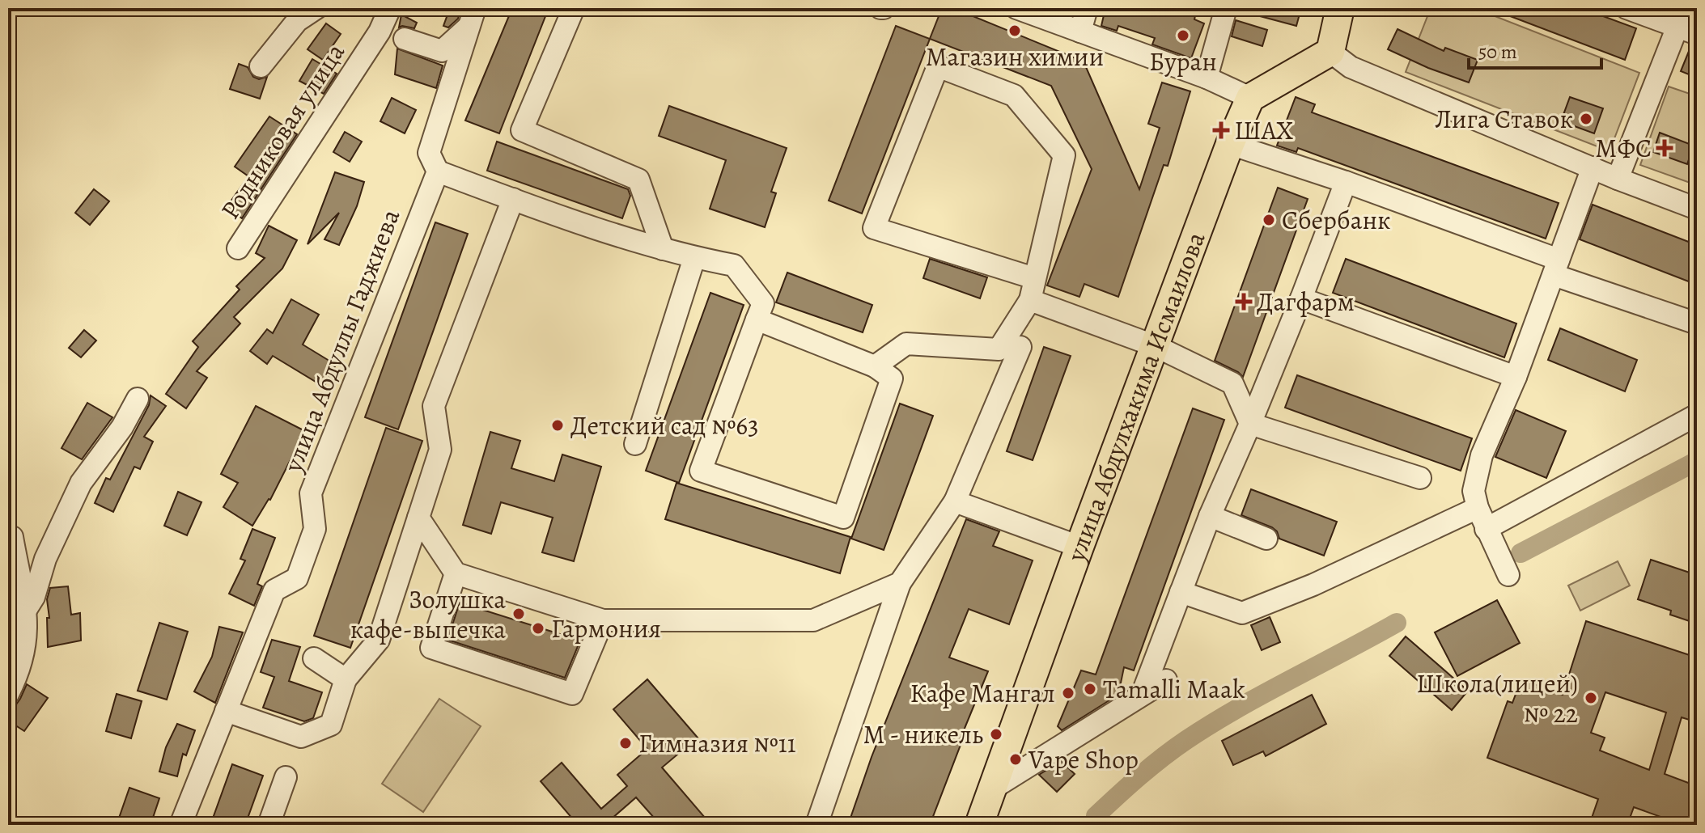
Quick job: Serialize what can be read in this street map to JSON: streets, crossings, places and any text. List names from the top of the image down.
{
  "streets": {
    "main road": ["улица Абдулхакима Исмаилова"],
    "street": ["Родниковая улица", "улица Абдуллы Гаджиева"]
  },
  "places": {
    "other": [
      "Магазин химии",
      "Буран",
      "Лига Ставок",
      "Сбербанк",
      "Детский сад №63",
      "Золушка кафе-выпечка",
      "Гармония",
      "Tamalli Maak",
      "Кафе Мангал",
      "Школа(лицей) № 22",
      "М - никель",
      "Гимназия №11",
      "Vape Shop"
    ],
    "health": ["ШАХ", "МФС", "Дагфарм"]
  },
  "scale_bar": "50 m"
}
